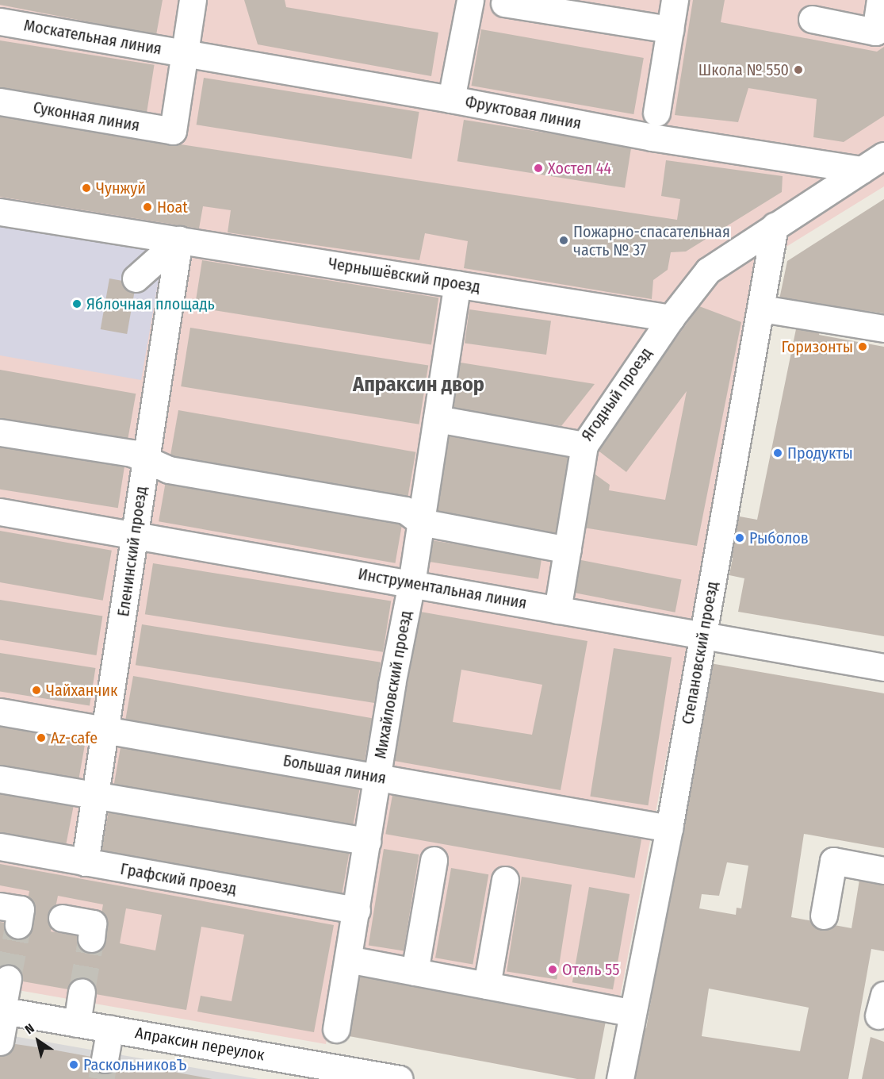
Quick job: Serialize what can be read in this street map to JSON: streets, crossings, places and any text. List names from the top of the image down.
{
  "streets": {
    "street": [
      "Москательная линия",
      "Фруктовая линия",
      "Суконная линия",
      "Чернышёвский проезд",
      "Ягодный проезд",
      "Еленинский проезд",
      "Инструментальная линия",
      "Степановский проезд",
      "Михайловский проезд",
      "Большая линия",
      "Графский проезд",
      "Апраксин переулок"
    ]
  },
  "crossings": [
    ["Москательная линия", "Фруктовая линия"],
    ["Москательная линия", "Суконная линия"],
    ["Фруктовая линия", "Суконная линия"],
    ["Чернышёвский проезд", "Ягодный проезд"],
    ["Чернышёвский проезд", "Еленинский проезд"],
    ["Чернышёвский проезд", "Михайловский проезд"],
    ["Ягодный проезд", "Михайловский проезд"],
    ["Еленинский проезд", "Инструментальная линия"],
    ["Еленинский проезд", "Большая линия"],
    ["Еленинский проезд", "Графский проезд"],
    ["Инструментальная линия", "Степановский проезд"],
    ["Инструментальная линия", "Михайловский проезд"],
    ["Степановский проезд", "Большая линия"],
    ["Михайловский проезд", "Большая линия"],
    ["Михайловский проезд", "Графский проезд"]
  ],
  "districts": ["Апраксин двор"],
  "places": [
    "Школа № 550",
    "Хостел 44",
    "Чунжуй",
    "Hoat",
    "Пожарно-спасательная часть № 37",
    "Яблочная площадь",
    "Горизонты",
    "Продукты",
    "Рыболов",
    "Чайханчик",
    "Az-cafe",
    "Отель 55",
    "РаскольниковЪ"
  ],
  "north": "top left"
}
